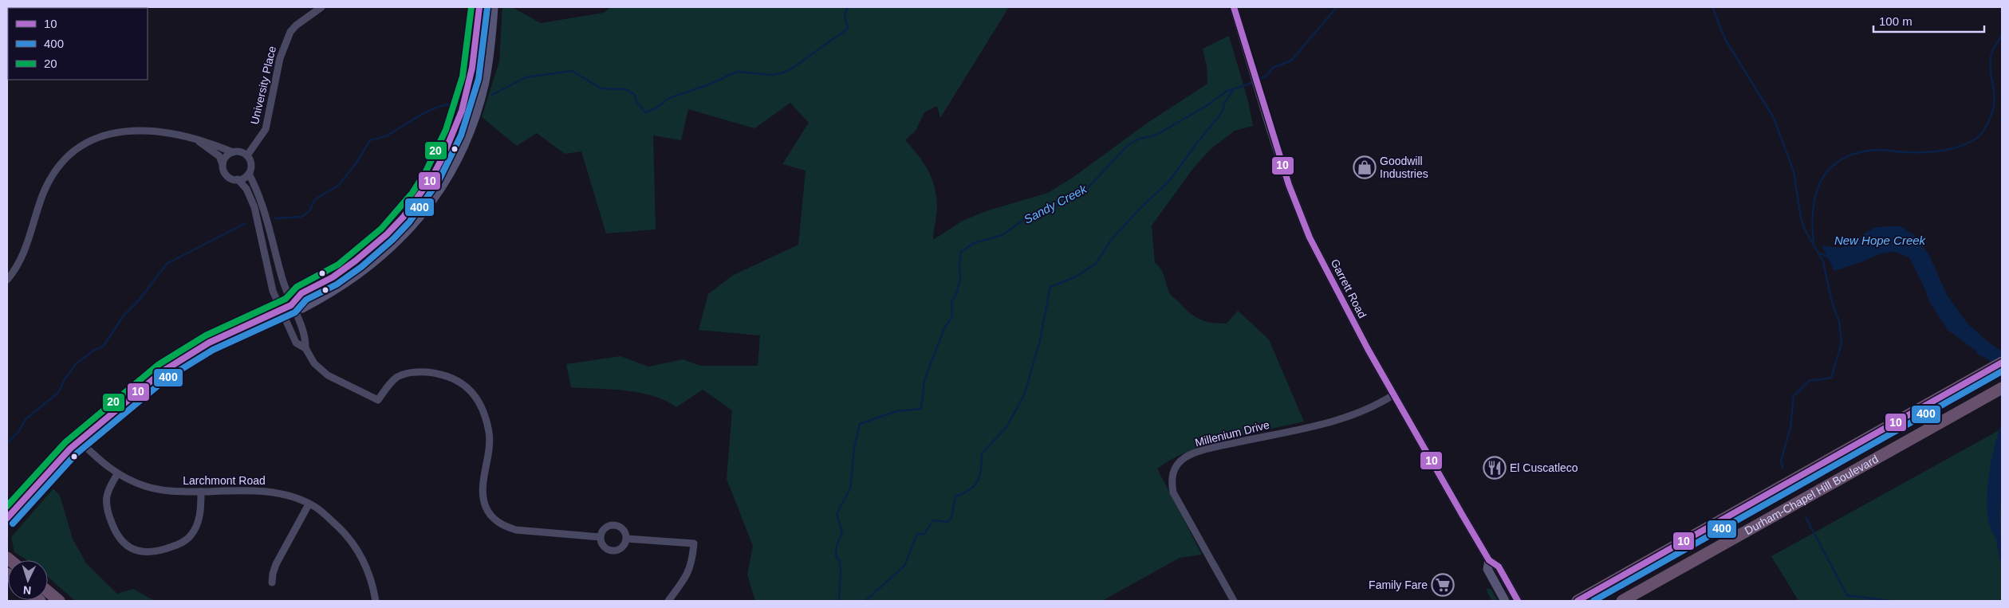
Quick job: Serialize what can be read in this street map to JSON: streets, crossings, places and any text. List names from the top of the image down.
{
  "streets": {
    "highway": ["Durham-Chapel Hill Boulevard"],
    "main road": ["Garrett Road"],
    "street": ["University Place", "Millenium Drive", "Larchmont Road"]
  },
  "crossings": [
    ["Garrett Road", "Millenium Drive"]
  ],
  "water": ["Sandy Creek", "New Hope Creek"],
  "places": {
    "shop": ["Goodwill Industries"],
    "restaurant": ["El Cuscatleco"],
    "supermarket": ["Family Fare"]
  },
  "lines": ["transit line 10", "transit line 20", "transit line 400"],
  "legend": ["10", "400", "20"],
  "scale_bar": "100 m",
  "north": "bottom"
}
